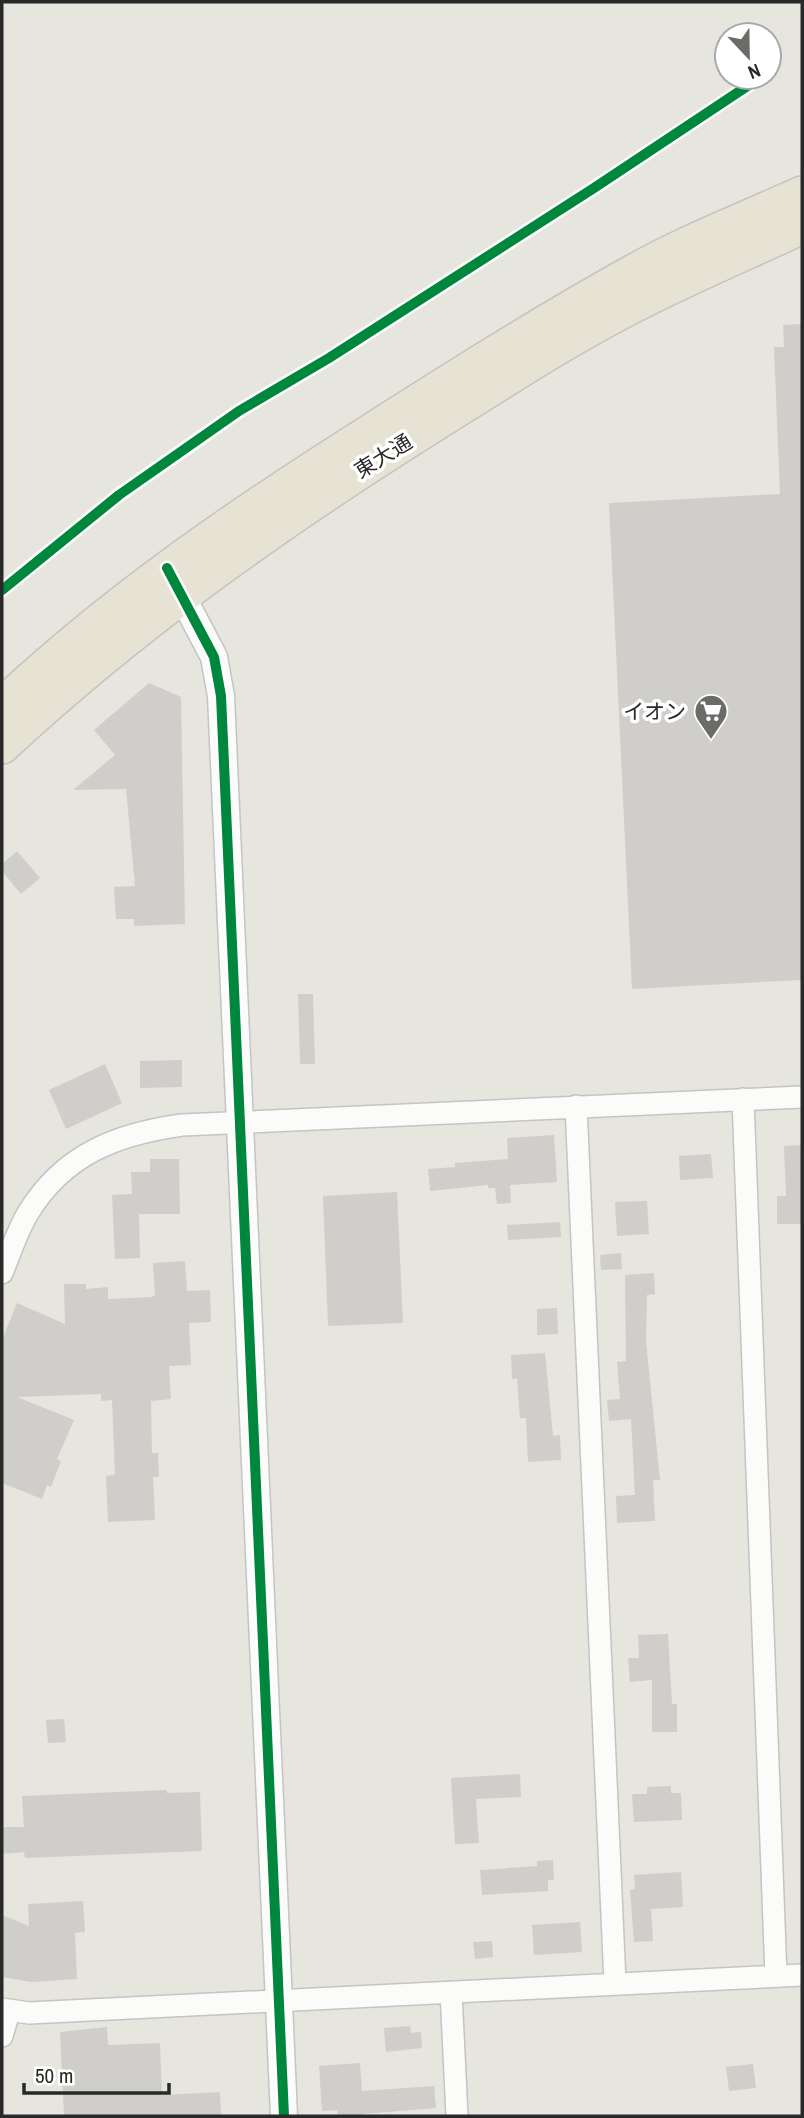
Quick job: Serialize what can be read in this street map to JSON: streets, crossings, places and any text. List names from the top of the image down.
{
  "streets": {
    "highway": ["東大通"]
  },
  "places": {
    "supermarket": ["イオン"]
  },
  "scale_bar": "50 m",
  "north": "bottom"
}
